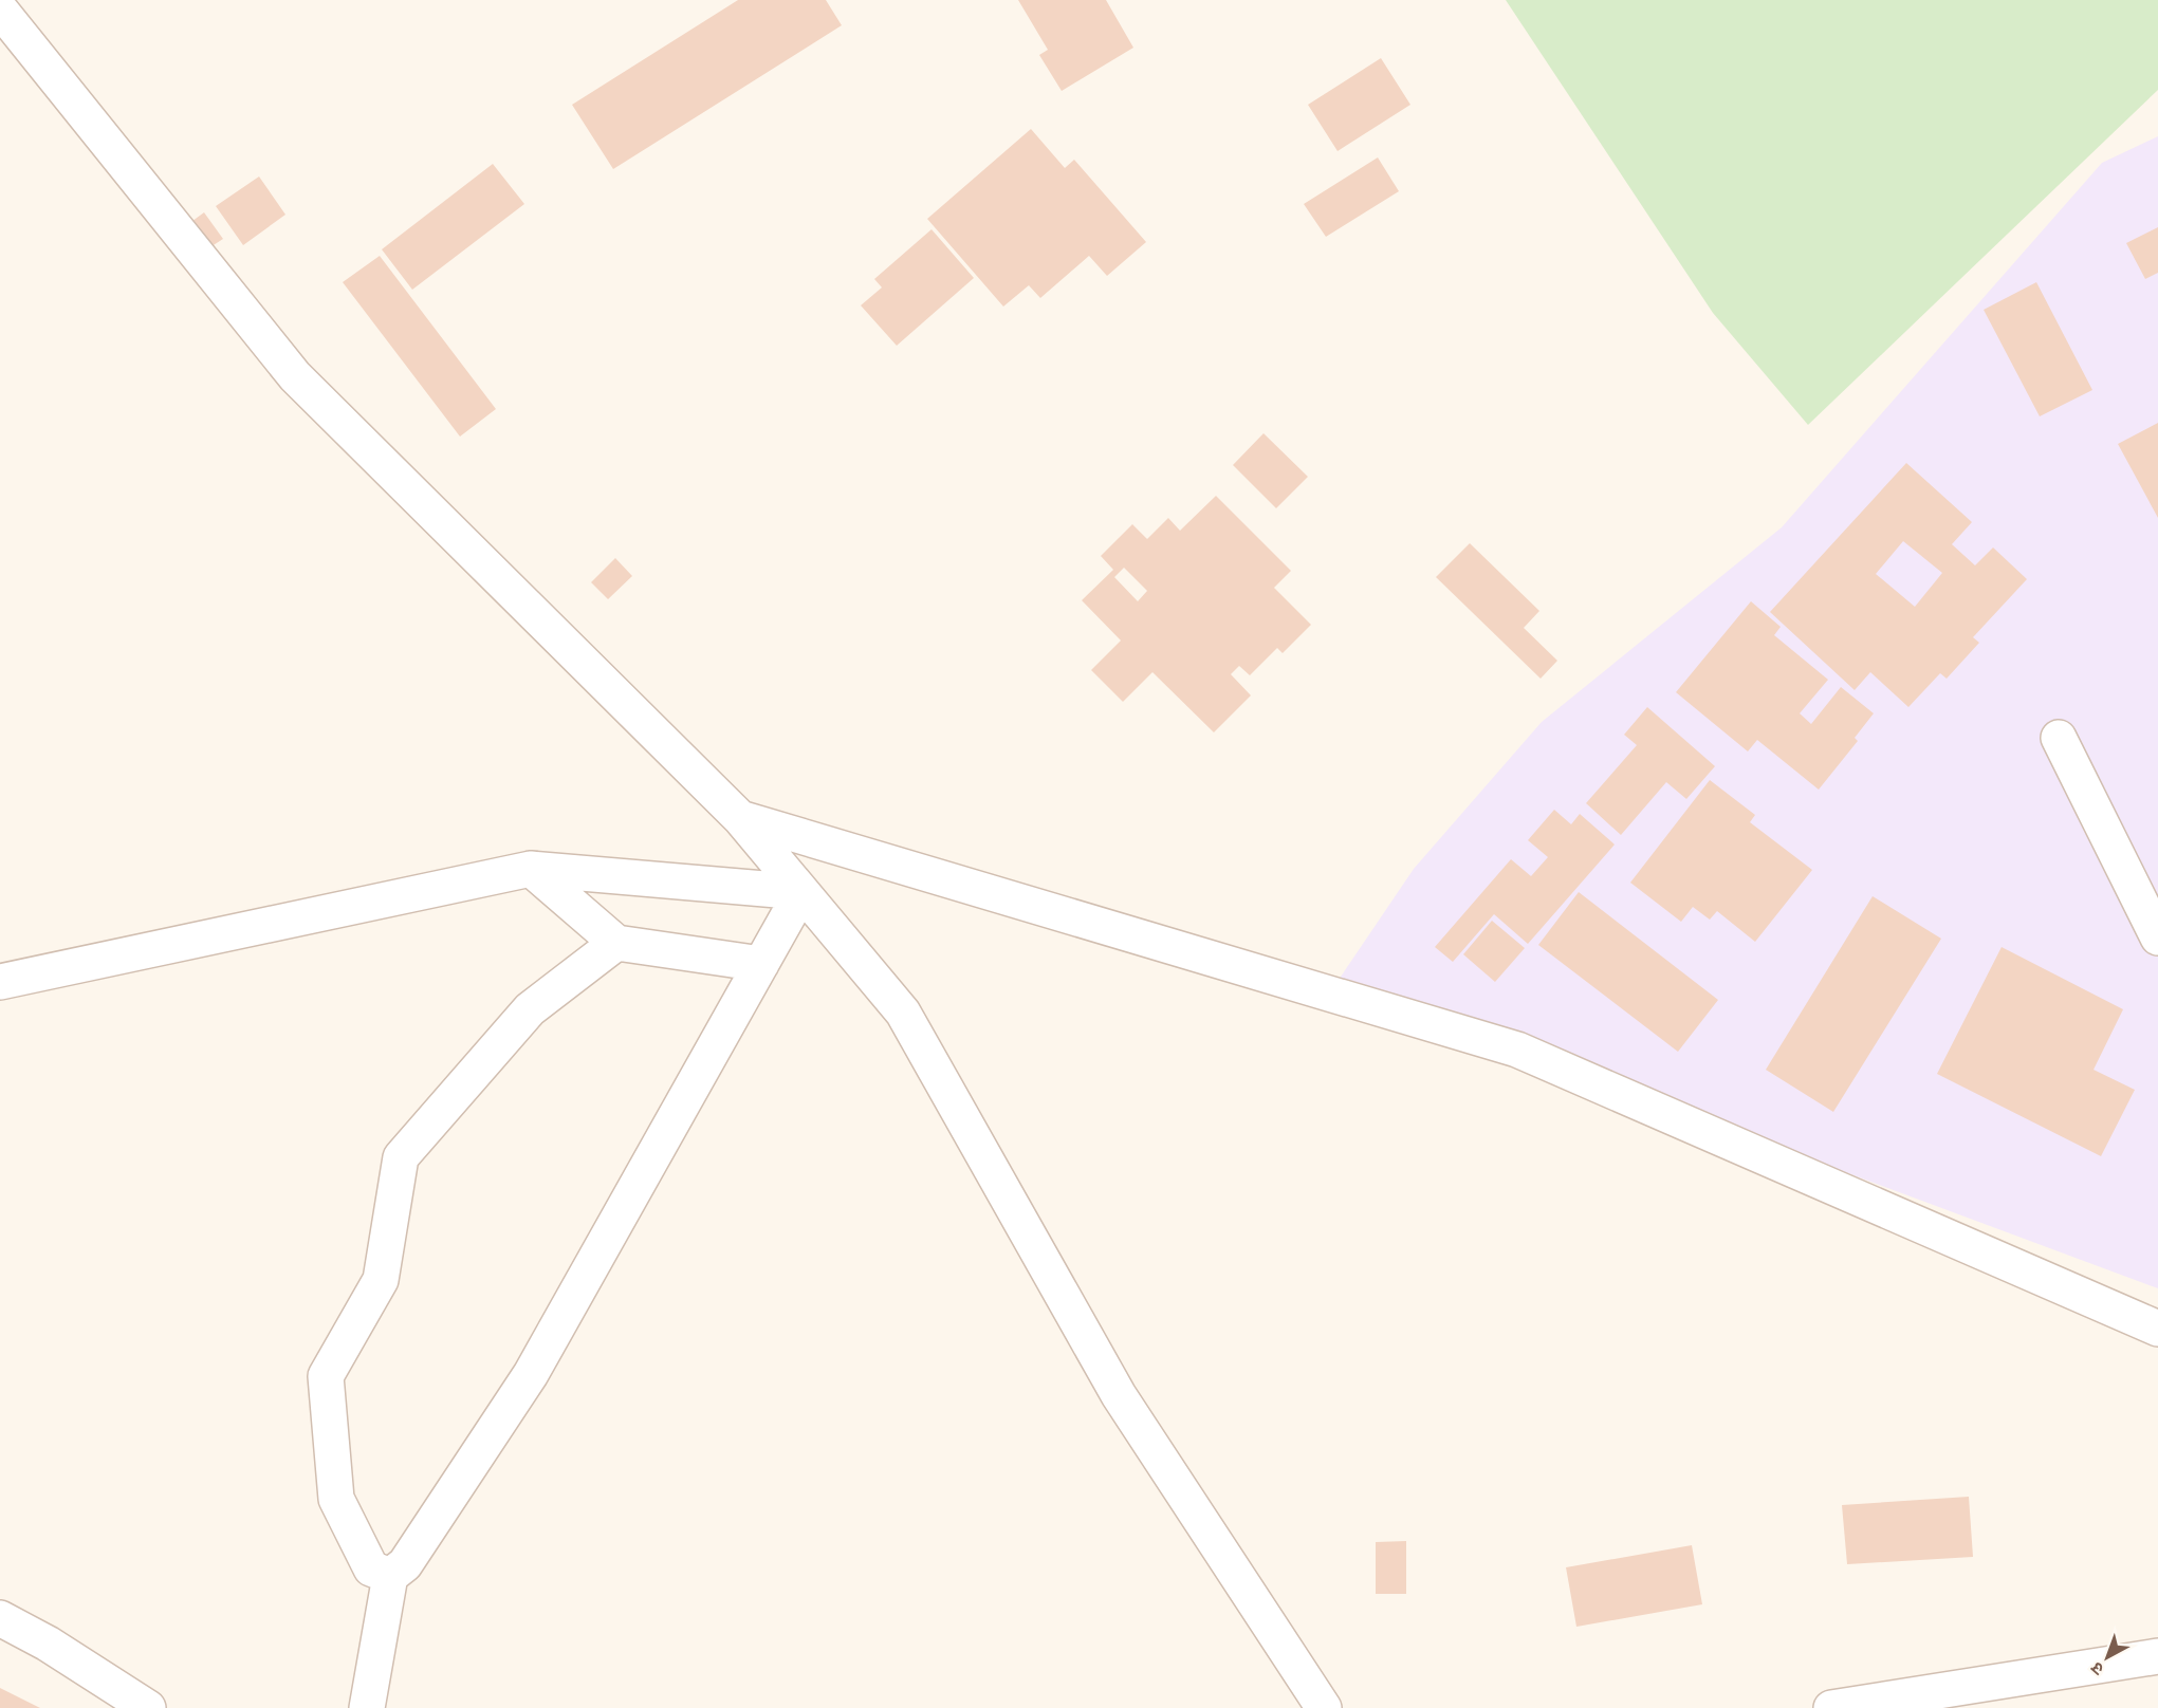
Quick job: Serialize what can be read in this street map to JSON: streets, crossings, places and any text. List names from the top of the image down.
{
  "north": "bottom left"
}
